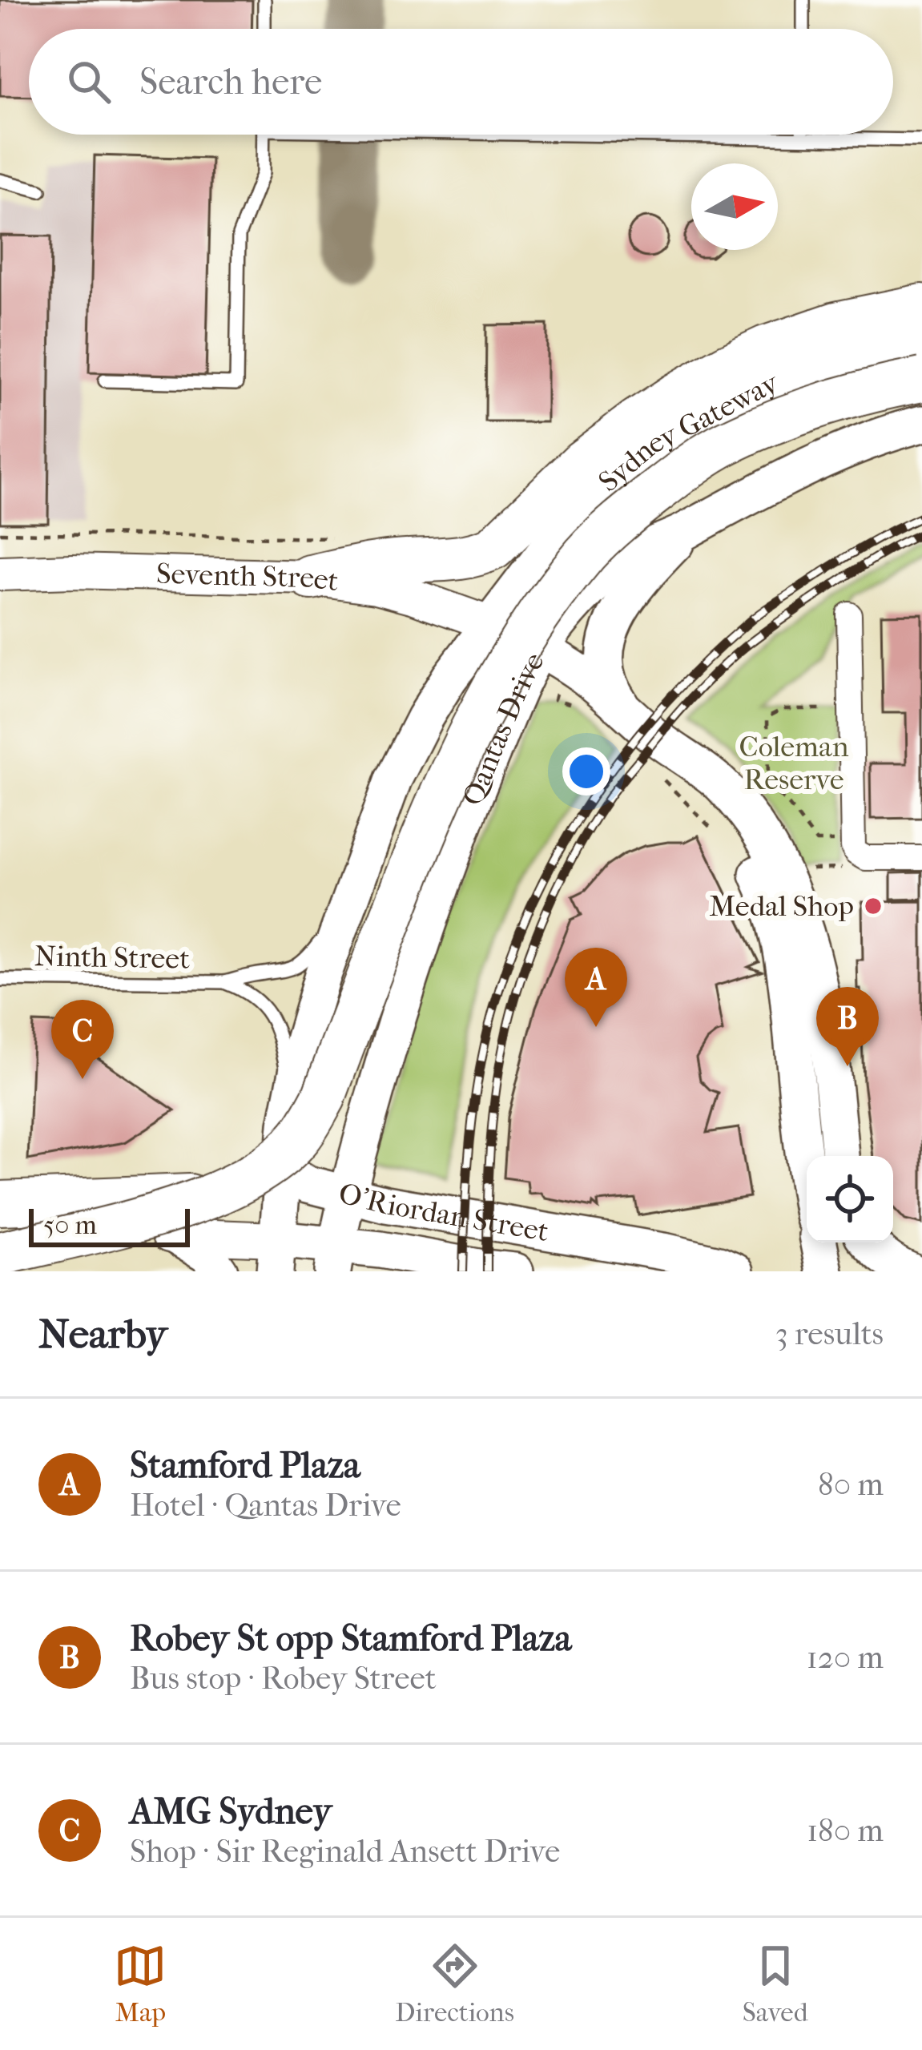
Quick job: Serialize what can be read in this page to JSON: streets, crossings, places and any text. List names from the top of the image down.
{
  "streets": {
    "main road": ["Sydney Gateway", "Qantas Drive", "O'Riordan Street"],
    "street": ["Seventh Street"],
    "lane": ["Ninth Street"]
  },
  "crossings": [
    ["Sydney Gateway", "Seventh Street"],
    ["Sydney Gateway", "Qantas Drive"],
    ["Seventh Street", "Qantas Drive"],
    ["Qantas Drive", "Ninth Street"],
    ["Qantas Drive", "O'Riordan Street"]
  ],
  "parks": ["Coleman Reserve"],
  "places": ["Medal Shop"],
  "scale_bar": "50 m",
  "north": "right",
  "page": {
    "search": "Search here",
    "pins": ["A", "B", "C"],
    "scale": "50 m",
    "heading": ["Nearby", "3 results"],
    "list": [
      {
        "mark": "A",
        "name": "Stamford Plaza",
        "note": "Hotel · Qantas Drive",
        "value": "80 m"
      },
      {
        "mark": "B",
        "name": "Robey St opp Stamford Plaza",
        "note": "Bus stop · Robey Street",
        "value": "120 m"
      },
      {
        "mark": "C",
        "name": "AMG Sydney",
        "note": "Shop · Sir Reginald Ansett Drive",
        "value": "180 m"
      }
    ],
    "nav": ["Map", "Directions", "Saved"]
  }
}
